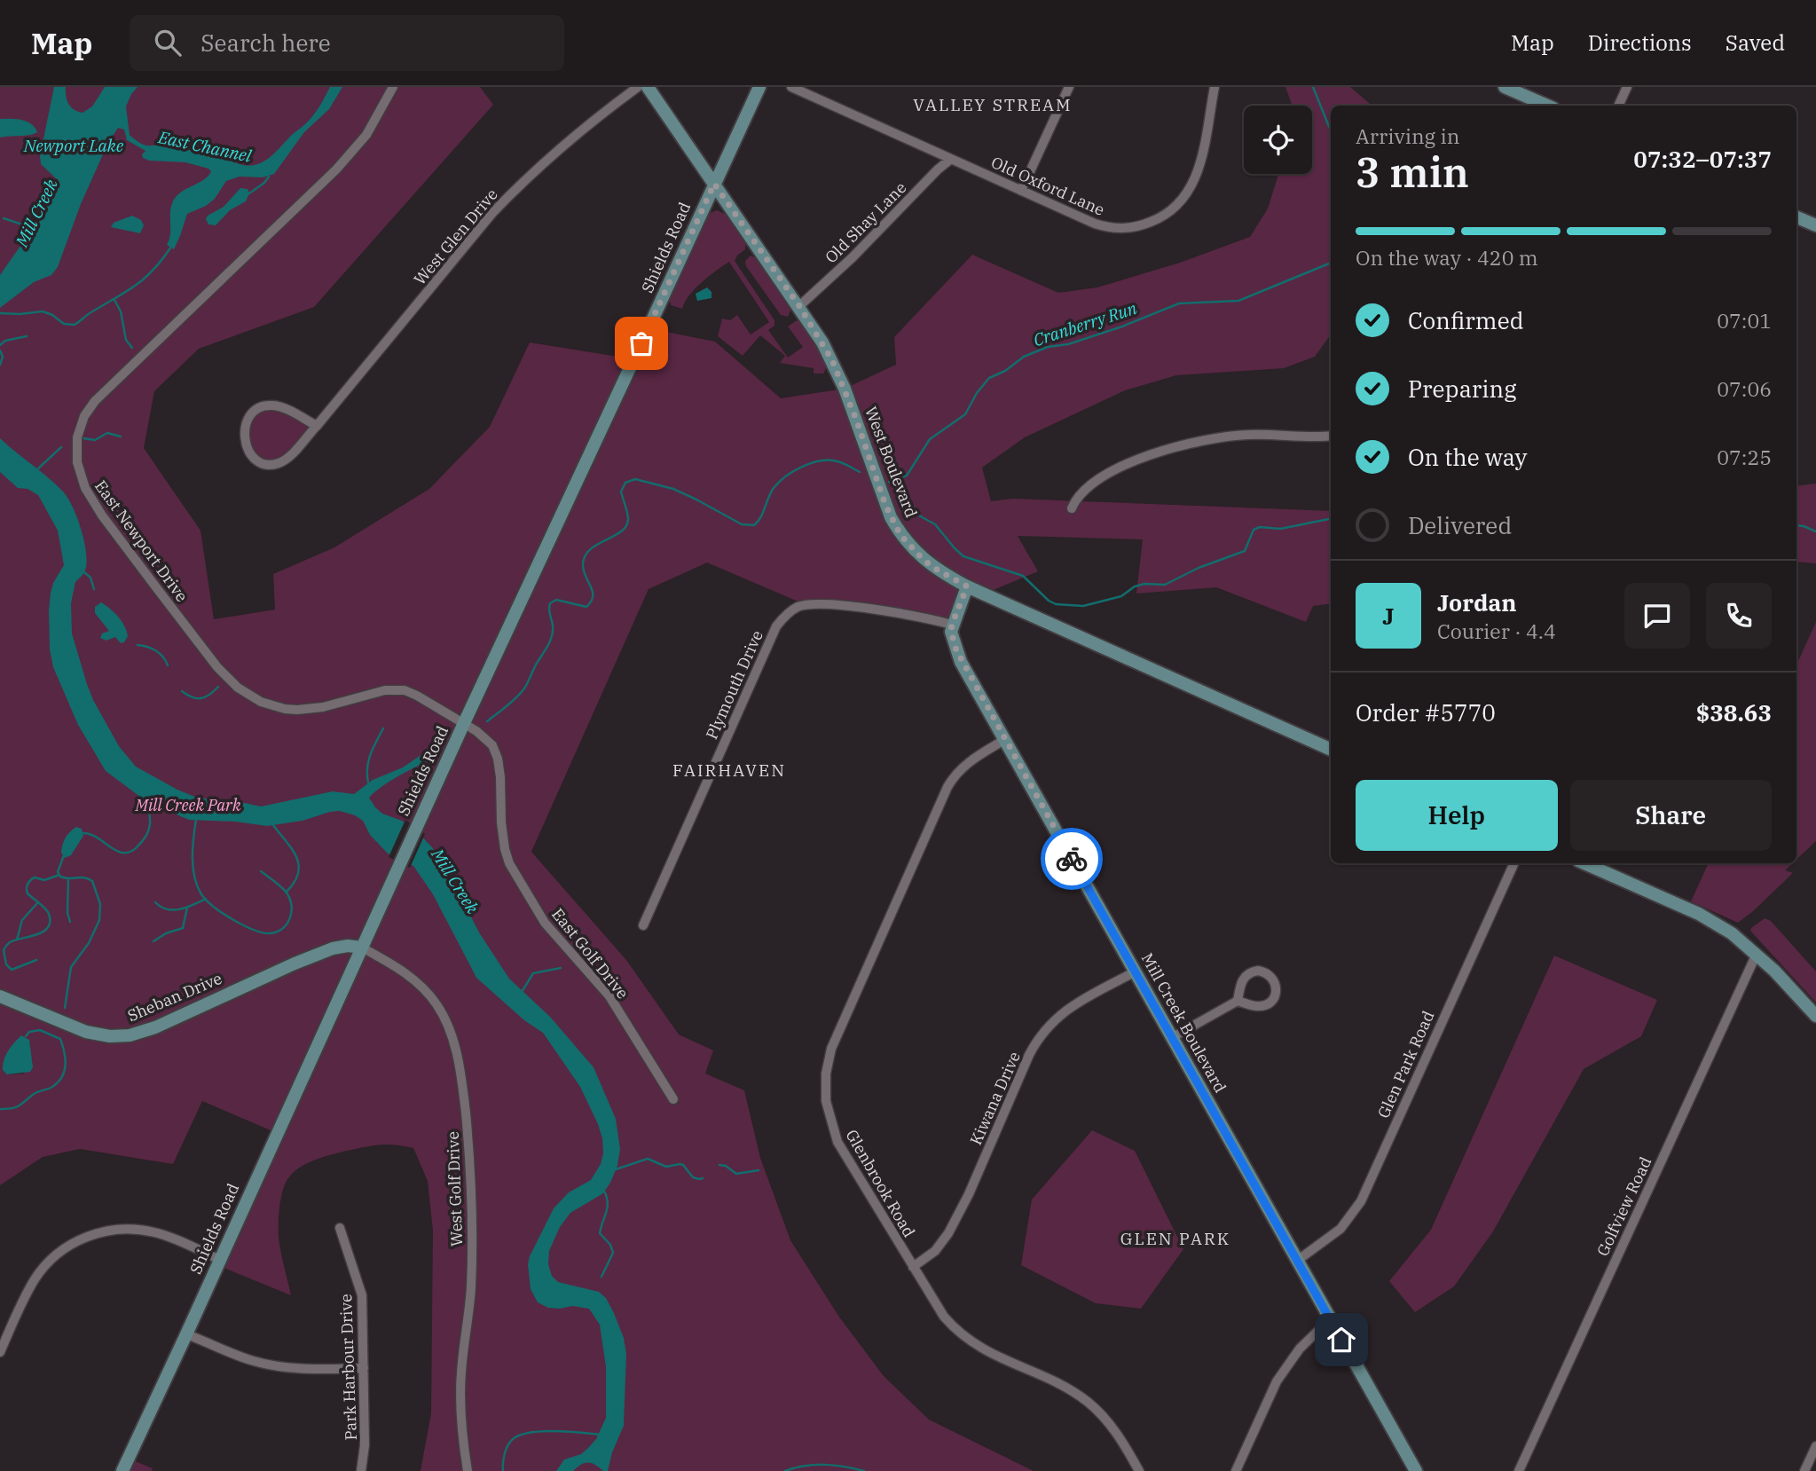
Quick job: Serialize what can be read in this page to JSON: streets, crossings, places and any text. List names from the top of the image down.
{
  "streets": {
    "street": [
      "Old Oxford Lane",
      "Old Shay Lane",
      "West Glen Drive",
      "Shields Road",
      "West Boulevard",
      "East Newport Drive",
      "Plymouth Drive",
      "East Golf Drive",
      "Sheban Drive",
      "Mill Creek Boulevard",
      "Glen Park Road",
      "Kiwana Drive",
      "Glenbrook Road",
      "West Golf Drive",
      "Golfview Road",
      "Park Harbour Drive"
    ]
  },
  "crossings": [
    ["Old Oxford Lane", "Old Shay Lane"],
    ["Old Shay Lane", "West Boulevard"],
    ["Shields Road", "West Boulevard"],
    ["Shields Road", "East Newport Drive"],
    ["Shields Road", "East Golf Drive"],
    ["Shields Road", "Sheban Drive"],
    ["Shields Road", "West Golf Drive"],
    ["East Newport Drive", "East Golf Drive"],
    ["Plymouth Drive", "Mill Creek Boulevard"],
    ["Sheban Drive", "West Golf Drive"],
    ["Mill Creek Boulevard", "Glen Park Road"],
    ["Mill Creek Boulevard", "Kiwana Drive"],
    ["Mill Creek Boulevard", "Glenbrook Road"],
    ["Kiwana Drive", "Glenbrook Road"]
  ],
  "districts": ["VALLEY STREAM", "FAIRHAVEN", "GLEN PARK"],
  "water": [
    "Newport Lake",
    "East Channel",
    "Mill Creek",
    "Cranberry Run"
  ],
  "parks": ["Mill Creek Park"],
  "page": {
    "header": "Map",
    "search": "Search here",
    "nav": ["Map", "Directions", "Saved"],
    "heading": ["3 min", "Arriving in", "07:32–07:37"],
    "panel": [
      "Jordan",
      "Courier · 4.4",
      "Order #5770",
      "$38.63"
    ],
    "bar": "On the way · 420 m",
    "list": [
      ["Confirmed", "07:01"],
      ["Preparing", "07:06"],
      ["On the way", "07:25"],
      "Delivered"
    ],
    "round": "J",
    "buttons": ["Help", "Share"]
  }
}
